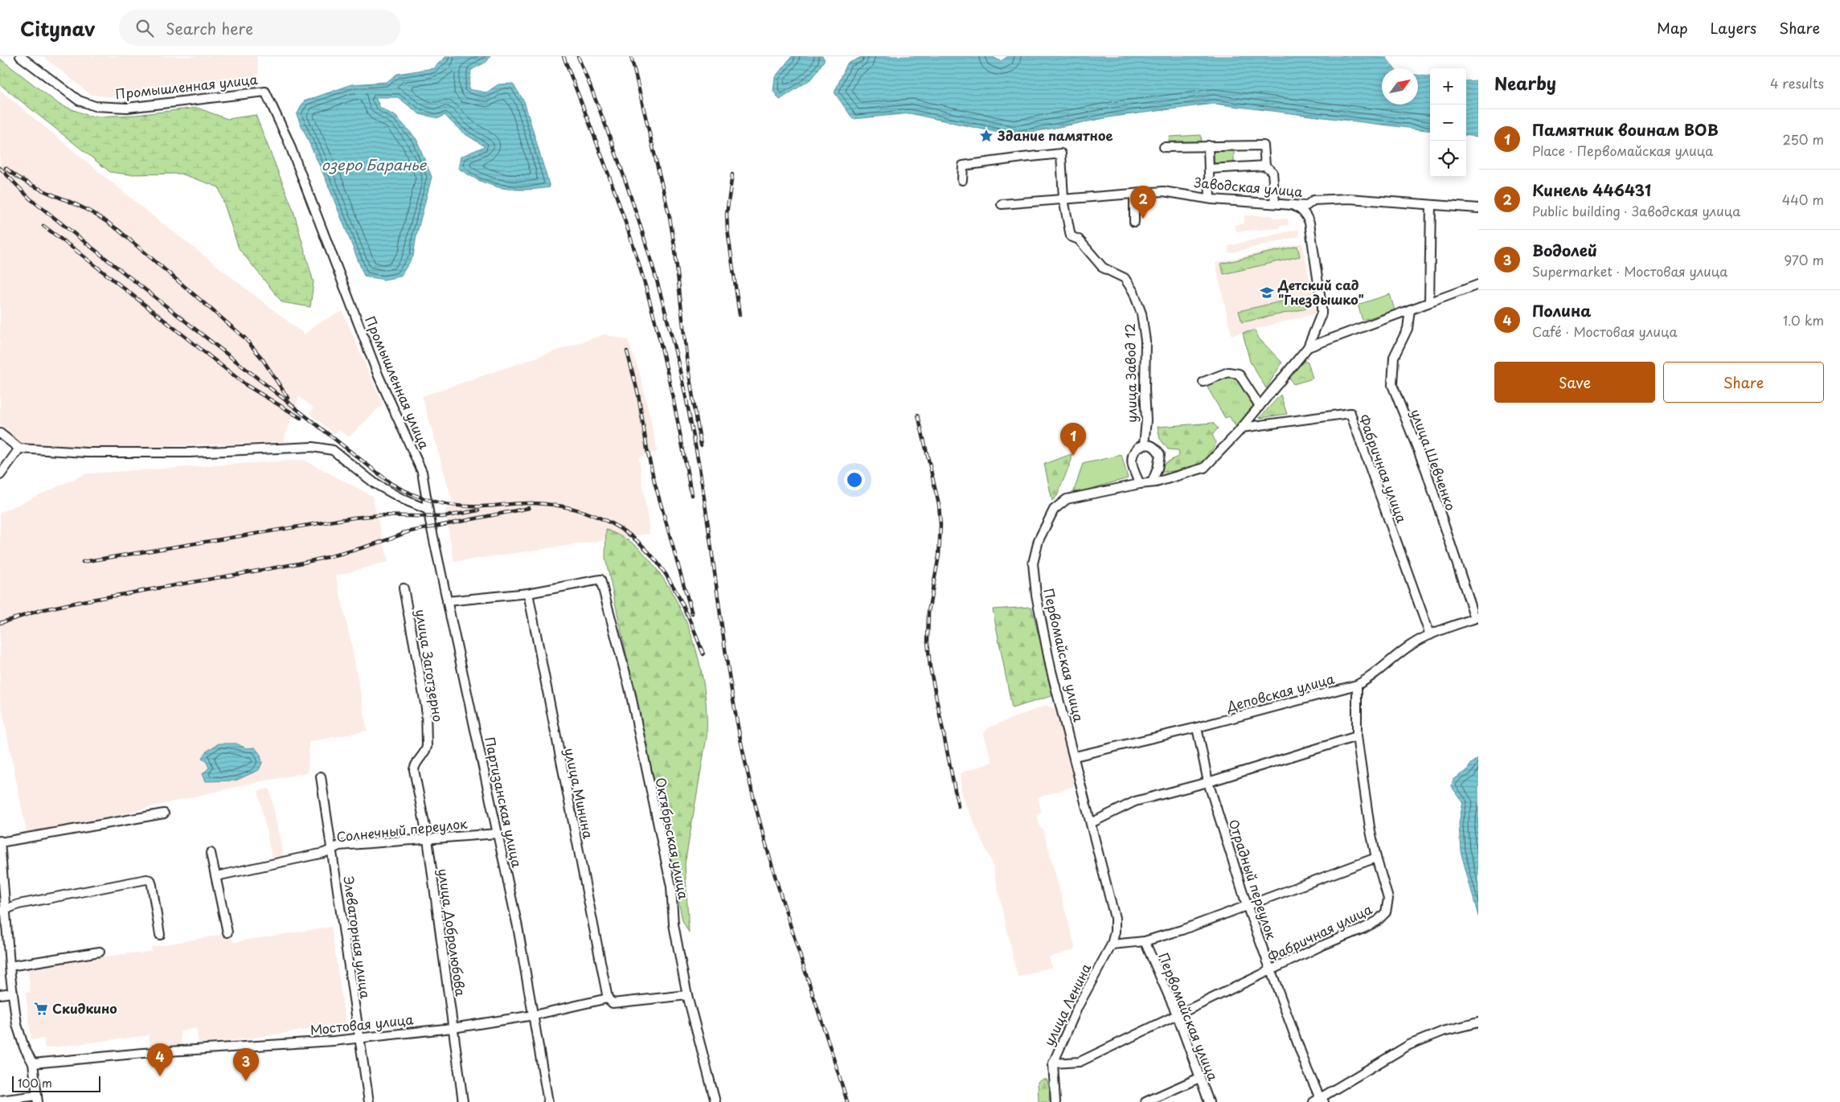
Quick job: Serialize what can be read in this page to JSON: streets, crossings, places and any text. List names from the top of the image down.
{
  "streets": {
    "street": [
      "Промышленная улица",
      "Заводская улица",
      "улица Завод 12",
      "улица Шевченко",
      "Фабричная улица",
      "Первомайская улица",
      "улица Заготзерно",
      "Деповская улица",
      "улица Минина",
      "Партизанская улица",
      "Солнечный переулок",
      "Октябрьская улица",
      "Отрадный переулок",
      "улица Добролюбова",
      "Элеваторная улица",
      "улица Ленина",
      "Мостовая улица"
    ]
  },
  "crossings": [
    ["Промышленная улица", "Партизанская улица"],
    ["Заводская улица", "улица Завод 12"],
    ["улица Завод 12", "Первомайская улица"],
    ["улица Шевченко", "Деповская улица"],
    ["Фабричная улица", "Первомайская улица"],
    ["Фабричная улица", "Деповская улица"],
    ["Фабричная улица", "Отрадный переулок"],
    ["Фабричная улица", "улица Ленина"],
    ["Первомайская улица", "Деповская улица"],
    ["Первомайская улица", "улица Ленина"],
    ["улица Заготзерно", "улица Добролюбова"],
    ["Деповская улица", "Отрадный переулок"],
    ["улица Минина", "Октябрьская улица"],
    ["улица Минина", "Мостовая улица"],
    ["Партизанская улица", "Солнечный переулок"],
    ["Партизанская улица", "Мостовая улица"],
    ["Солнечный переулок", "улица Добролюбова"],
    ["Солнечный переулок", "Элеваторная улица"],
    ["Октябрьская улица", "Мостовая улица"],
    ["улица Добролюбова", "Мостовая улица"],
    ["Элеваторная улица", "Мостовая улица"]
  ],
  "water": ["озеро Баранье"],
  "places": {
    "place": ["Здание памятное"],
    "school or university": ["Детский сад \"Гнездышко\""],
    "supermarket": ["Скидкино"]
  },
  "scale_bar": "100 m",
  "north": "top right",
  "page": {
    "header": "Citynav",
    "search": "Search here",
    "nav": ["Map", "Layers", "Share"],
    "heading": ["Nearby", "4 results"],
    "map_buttons": ["+", "−"],
    "list": [
      {
        "mark": "1",
        "name": "Памятник воинам ВОВ",
        "note": "Place · Первомайская улица",
        "value": "250 m"
      },
      {
        "mark": "2",
        "name": "Кинель 446431",
        "note": "Public building · Заводская улица",
        "value": "440 m"
      },
      {
        "mark": "3",
        "name": "Водолей",
        "note": "Supermarket · Мостовая улица",
        "value": "970 m"
      },
      {
        "mark": "4",
        "name": "Полина",
        "note": "Café · Мостовая улица",
        "value": "1.0 km"
      }
    ],
    "pins": [
      "2",
      "1",
      "4",
      "3"
    ],
    "buttons": ["Save", "Share"],
    "scale": "100 m"
  }
}
